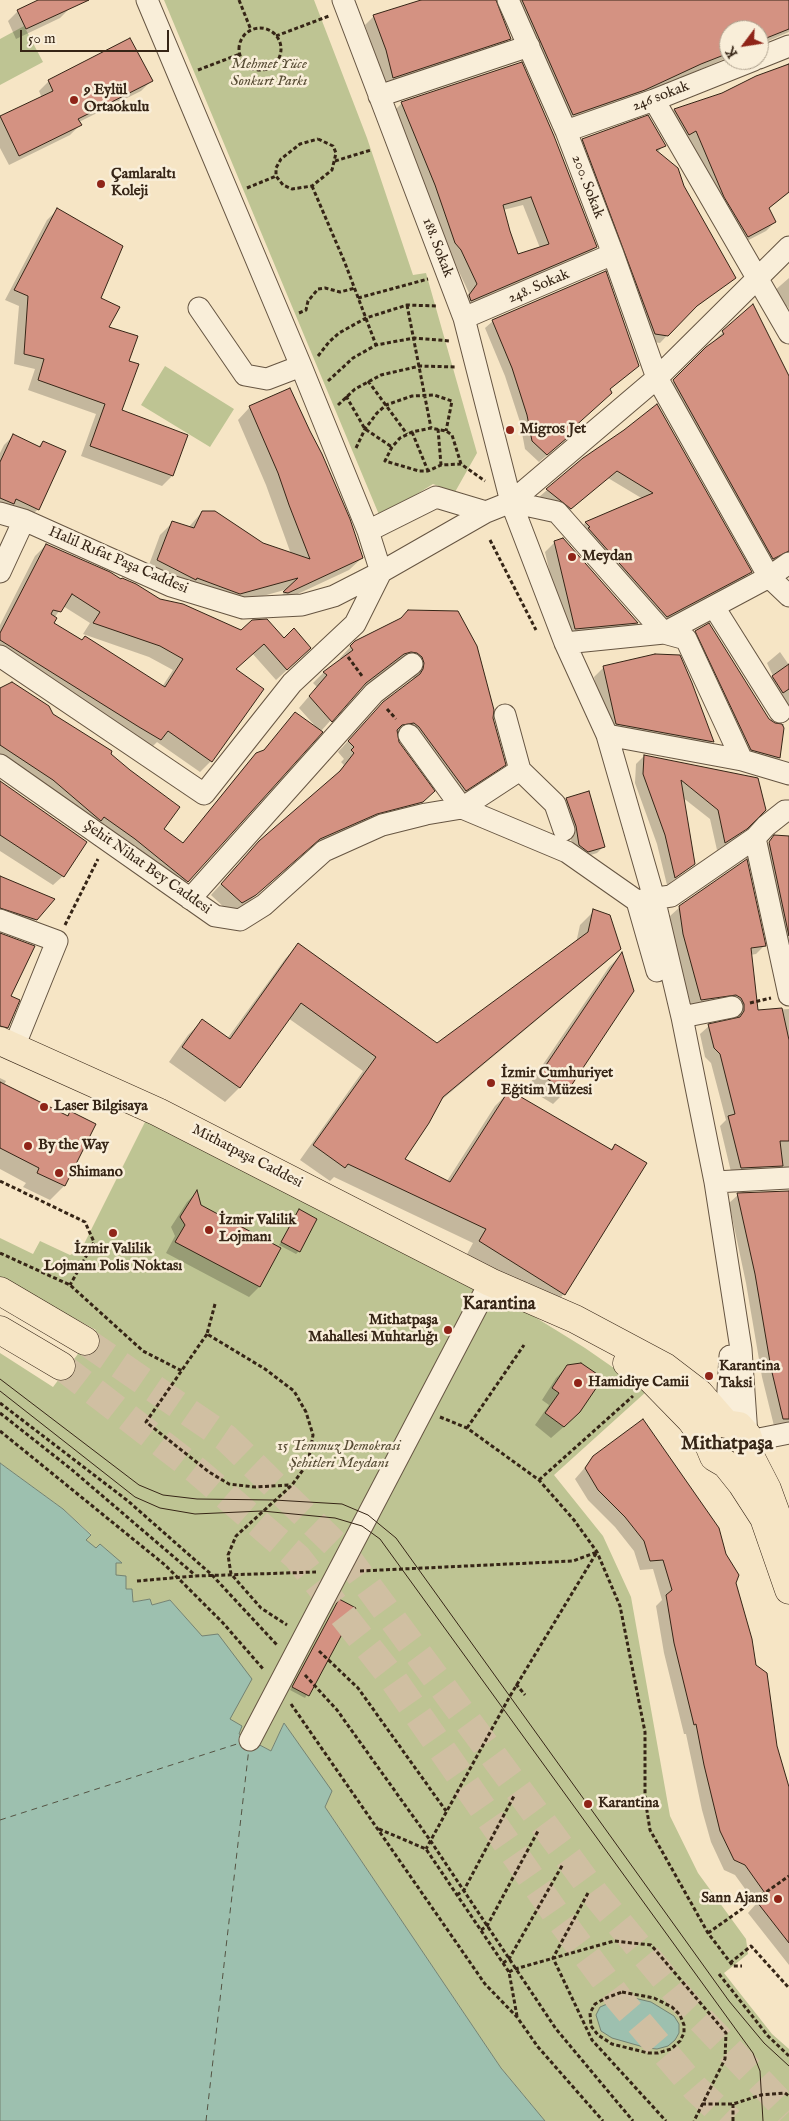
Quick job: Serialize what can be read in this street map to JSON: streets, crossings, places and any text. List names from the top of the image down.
{
  "streets": {
    "main road": ["Mithatpaşa Caddesi"],
    "street": [
      "246 sokak",
      "200. Sokak",
      "188. Sokak",
      "248. Sokak",
      "Halil Rıfat Paşa Caddesi",
      "Şehit Nihat Bey Caddesi"
    ]
  },
  "crossings": [
    ["246 sokak", "200. Sokak"],
    ["200. Sokak", "248. Sokak"],
    ["200. Sokak", "Halil Rıfat Paşa Caddesi"],
    ["188. Sokak", "248. Sokak"],
    ["188. Sokak", "Halil Rıfat Paşa Caddesi"]
  ],
  "districts": ["Karantina", "Mithatpaşa"],
  "parks": ["Mehmet Yüce Sonkurt Parkı", "15 Temmuz Demokrasi Şehitleri Meydanı"],
  "places": [
    "9 Eylül Ortaokulu",
    "Çamlaraltı Koleji",
    "Migros Jet",
    "Meydan",
    "İzmir Cumhuriyet Eğitim Müzesi",
    "Laser Bilgisaya",
    "By the Way",
    "Shimano",
    "İzmir Valilik Lojmanı",
    "İzmir Valilik Lojmanı Polis Noktası",
    "Mithatpaşa Mahallesi Muhtarlığı",
    "Karantina Taksi",
    "Hamidiye Camii",
    "Karantina",
    "Sann Ajans"
  ],
  "scale_bar": "50 m",
  "north": "bottom left"
}
